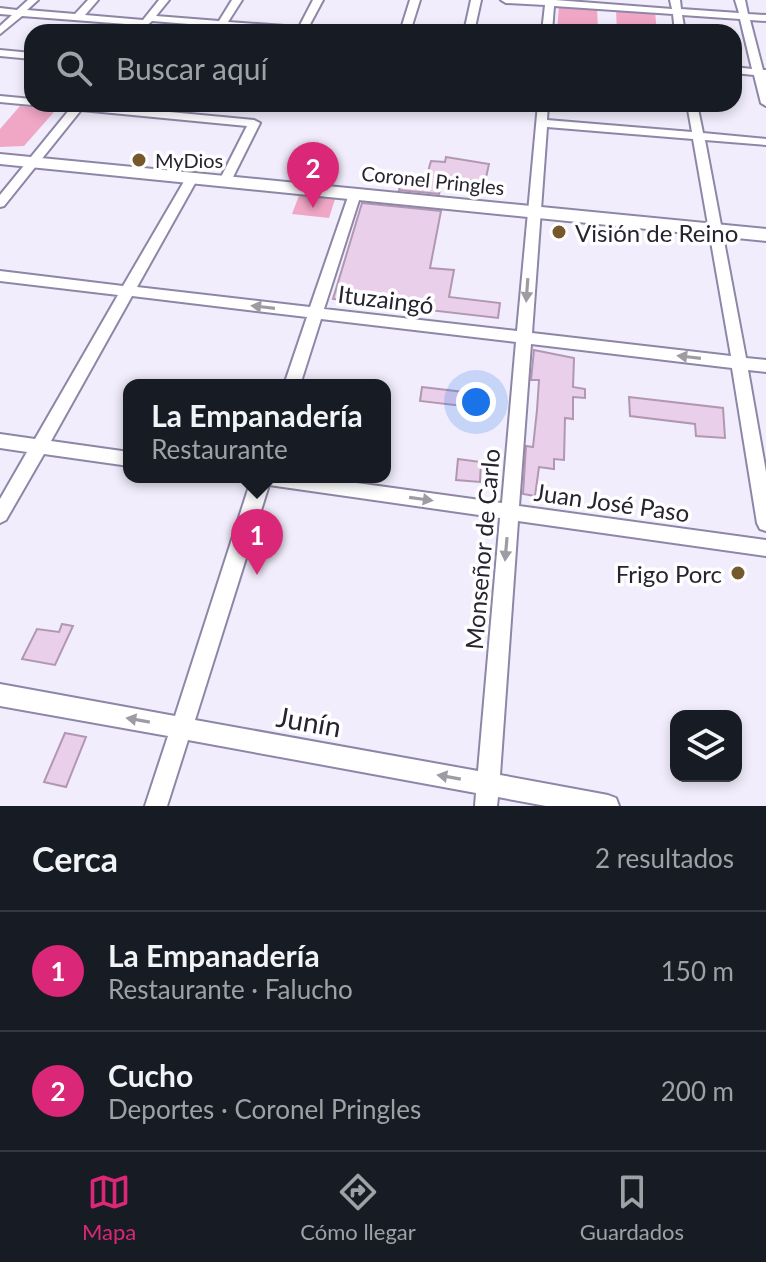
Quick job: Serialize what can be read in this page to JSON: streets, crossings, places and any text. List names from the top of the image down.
{
  "streets": {
    "main road": ["Coronel Pringles"],
    "street": [
      "Ituzaingó",
      "Juan José Paso",
      "Monseñor de Carlo",
      "Junín"
    ]
  },
  "crossings": [
    ["Coronel Pringles", "Monseñor de Carlo"],
    ["Ituzaingó", "Monseñor de Carlo"],
    ["Juan José Paso", "Monseñor de Carlo"],
    ["Monseñor de Carlo", "Junín"]
  ],
  "one_way": [
    "Ituzaingó",
    "Juan José Paso",
    "Monseñor de Carlo",
    "Junín"
  ],
  "places": ["MyDios", "Visión de Reino", "Frigo Porc"],
  "page": {
    "search": "Buscar aquí",
    "pins": ["2", "1"],
    "popup": ["La Empanadería", "Restaurante"],
    "heading": ["Cerca", "2 resultados"],
    "list": [
      {
        "mark": "1",
        "name": "La Empanadería",
        "note": "Restaurante · Falucho",
        "value": "150 m"
      },
      {
        "mark": "2",
        "name": "Cucho",
        "note": "Deportes · Coronel Pringles",
        "value": "200 m"
      }
    ],
    "nav": ["Mapa", "Cómo llegar", "Guardados"]
  }
}
